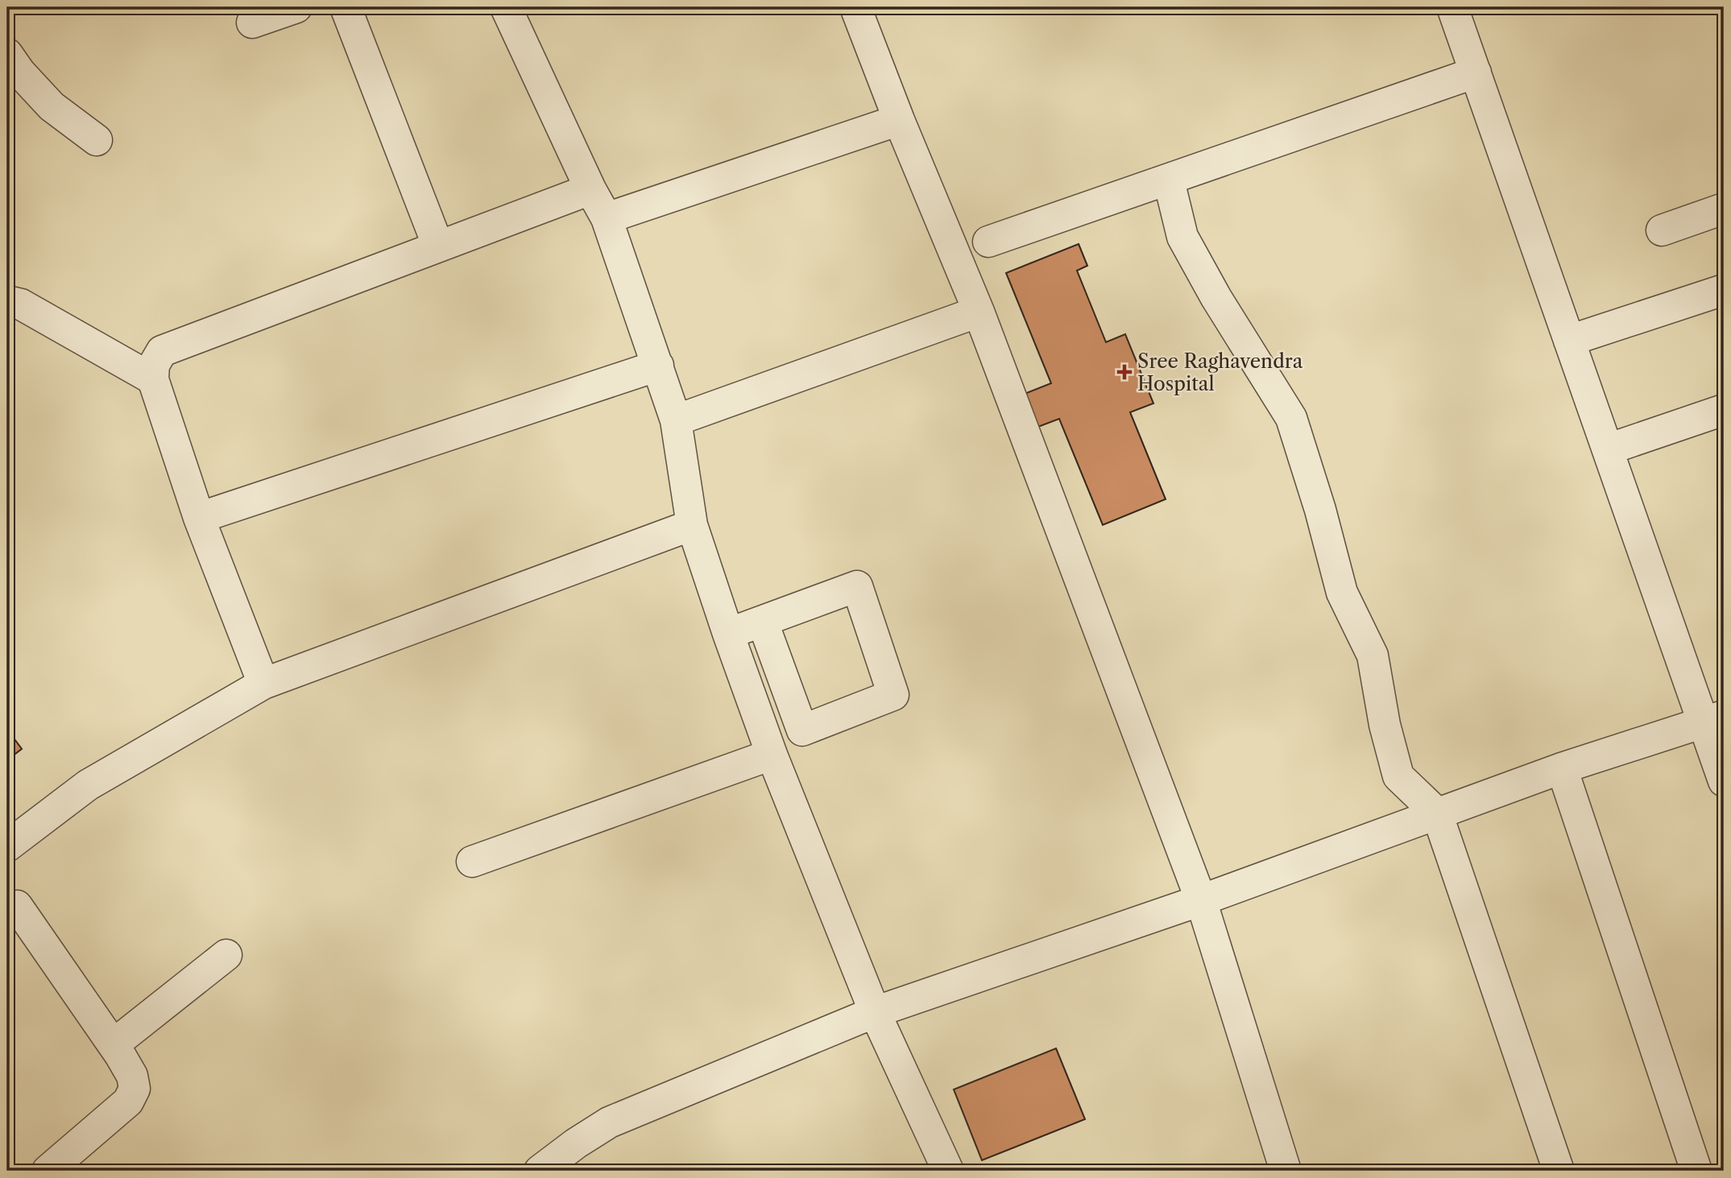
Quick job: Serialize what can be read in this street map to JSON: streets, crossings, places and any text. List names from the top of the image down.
{
  "places": {
    "health": ["Sree Raghavendra Hospital"]
  }
}
